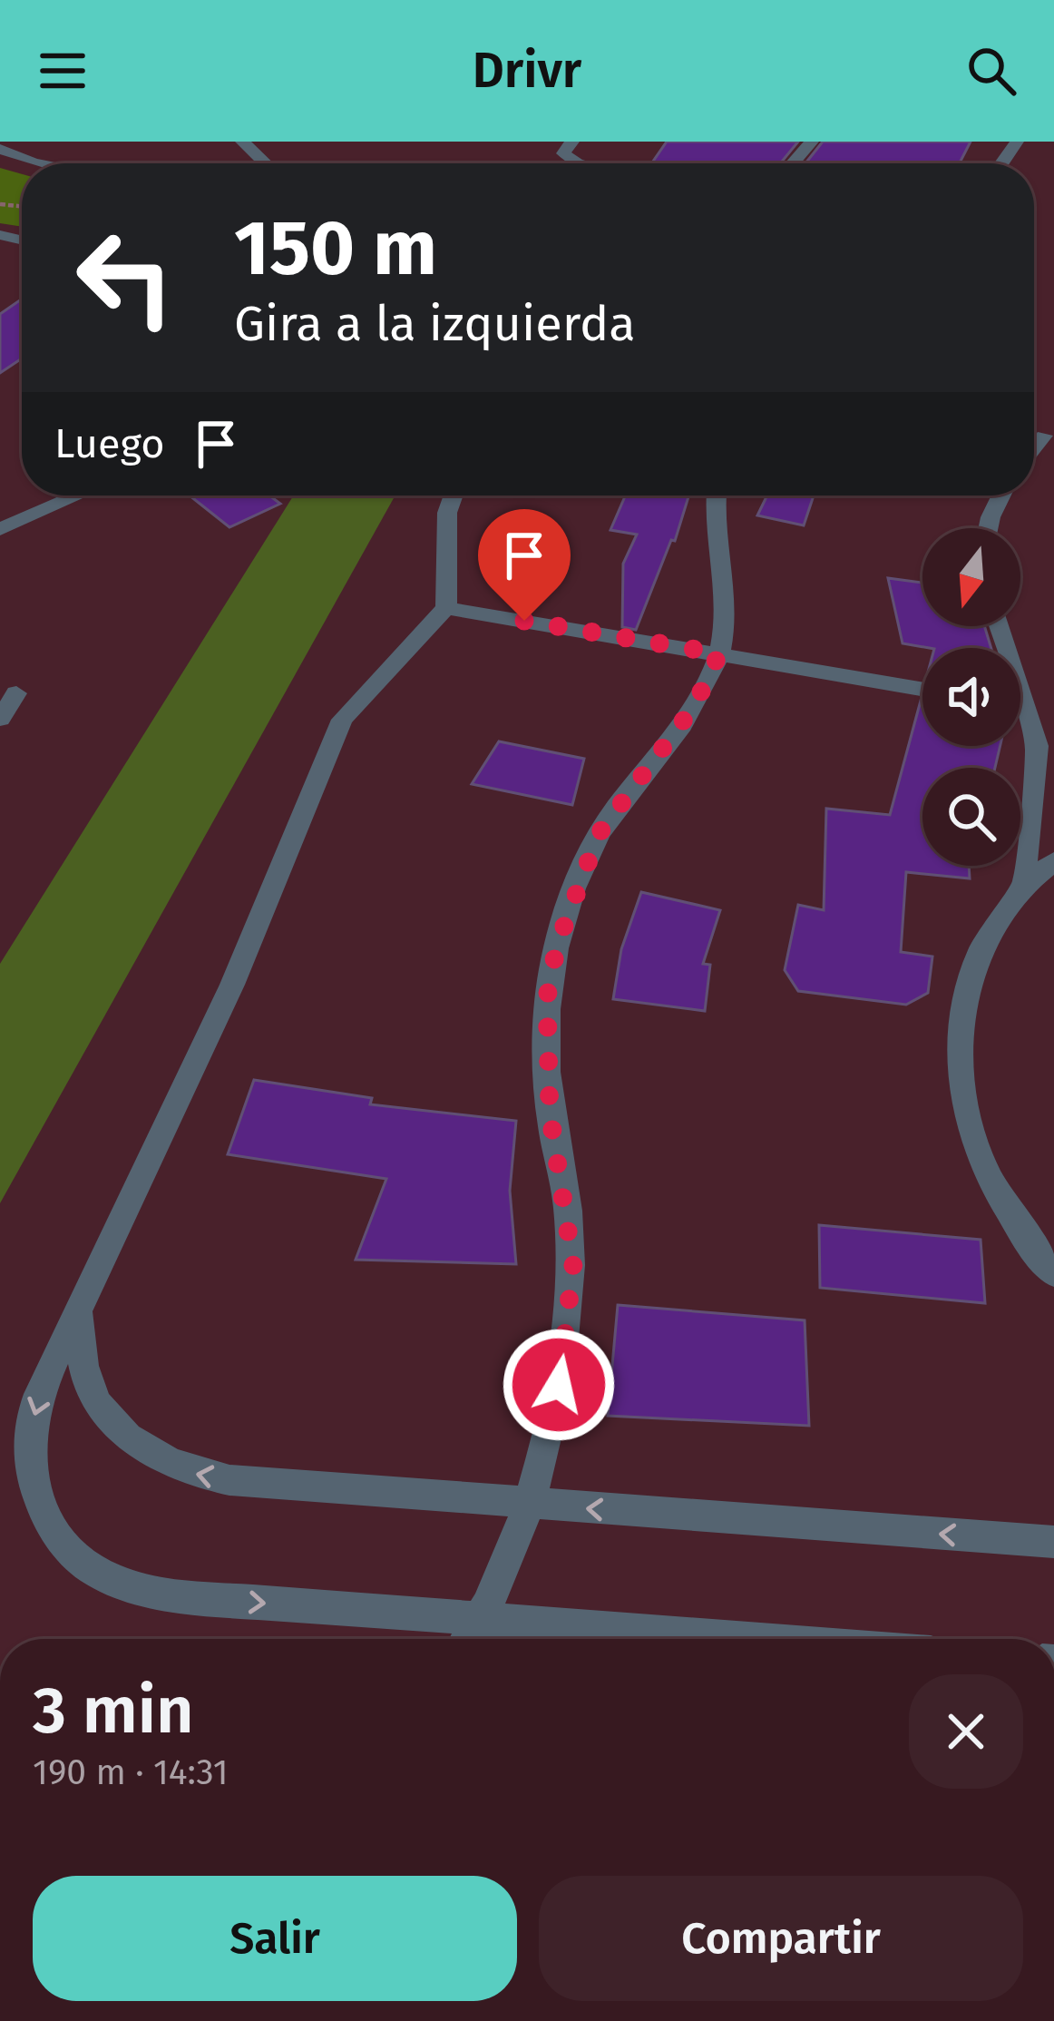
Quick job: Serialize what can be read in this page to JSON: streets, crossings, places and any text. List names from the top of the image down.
{
  "north": "bottom",
  "page": {
    "header": "Drivr",
    "turn": ["150 m", "Gira a la izquierda"],
    "then": "Luego",
    "heading": ["3 min", "190 m · 14:31"],
    "buttons": ["Salir", "Compartir"]
  }
}
